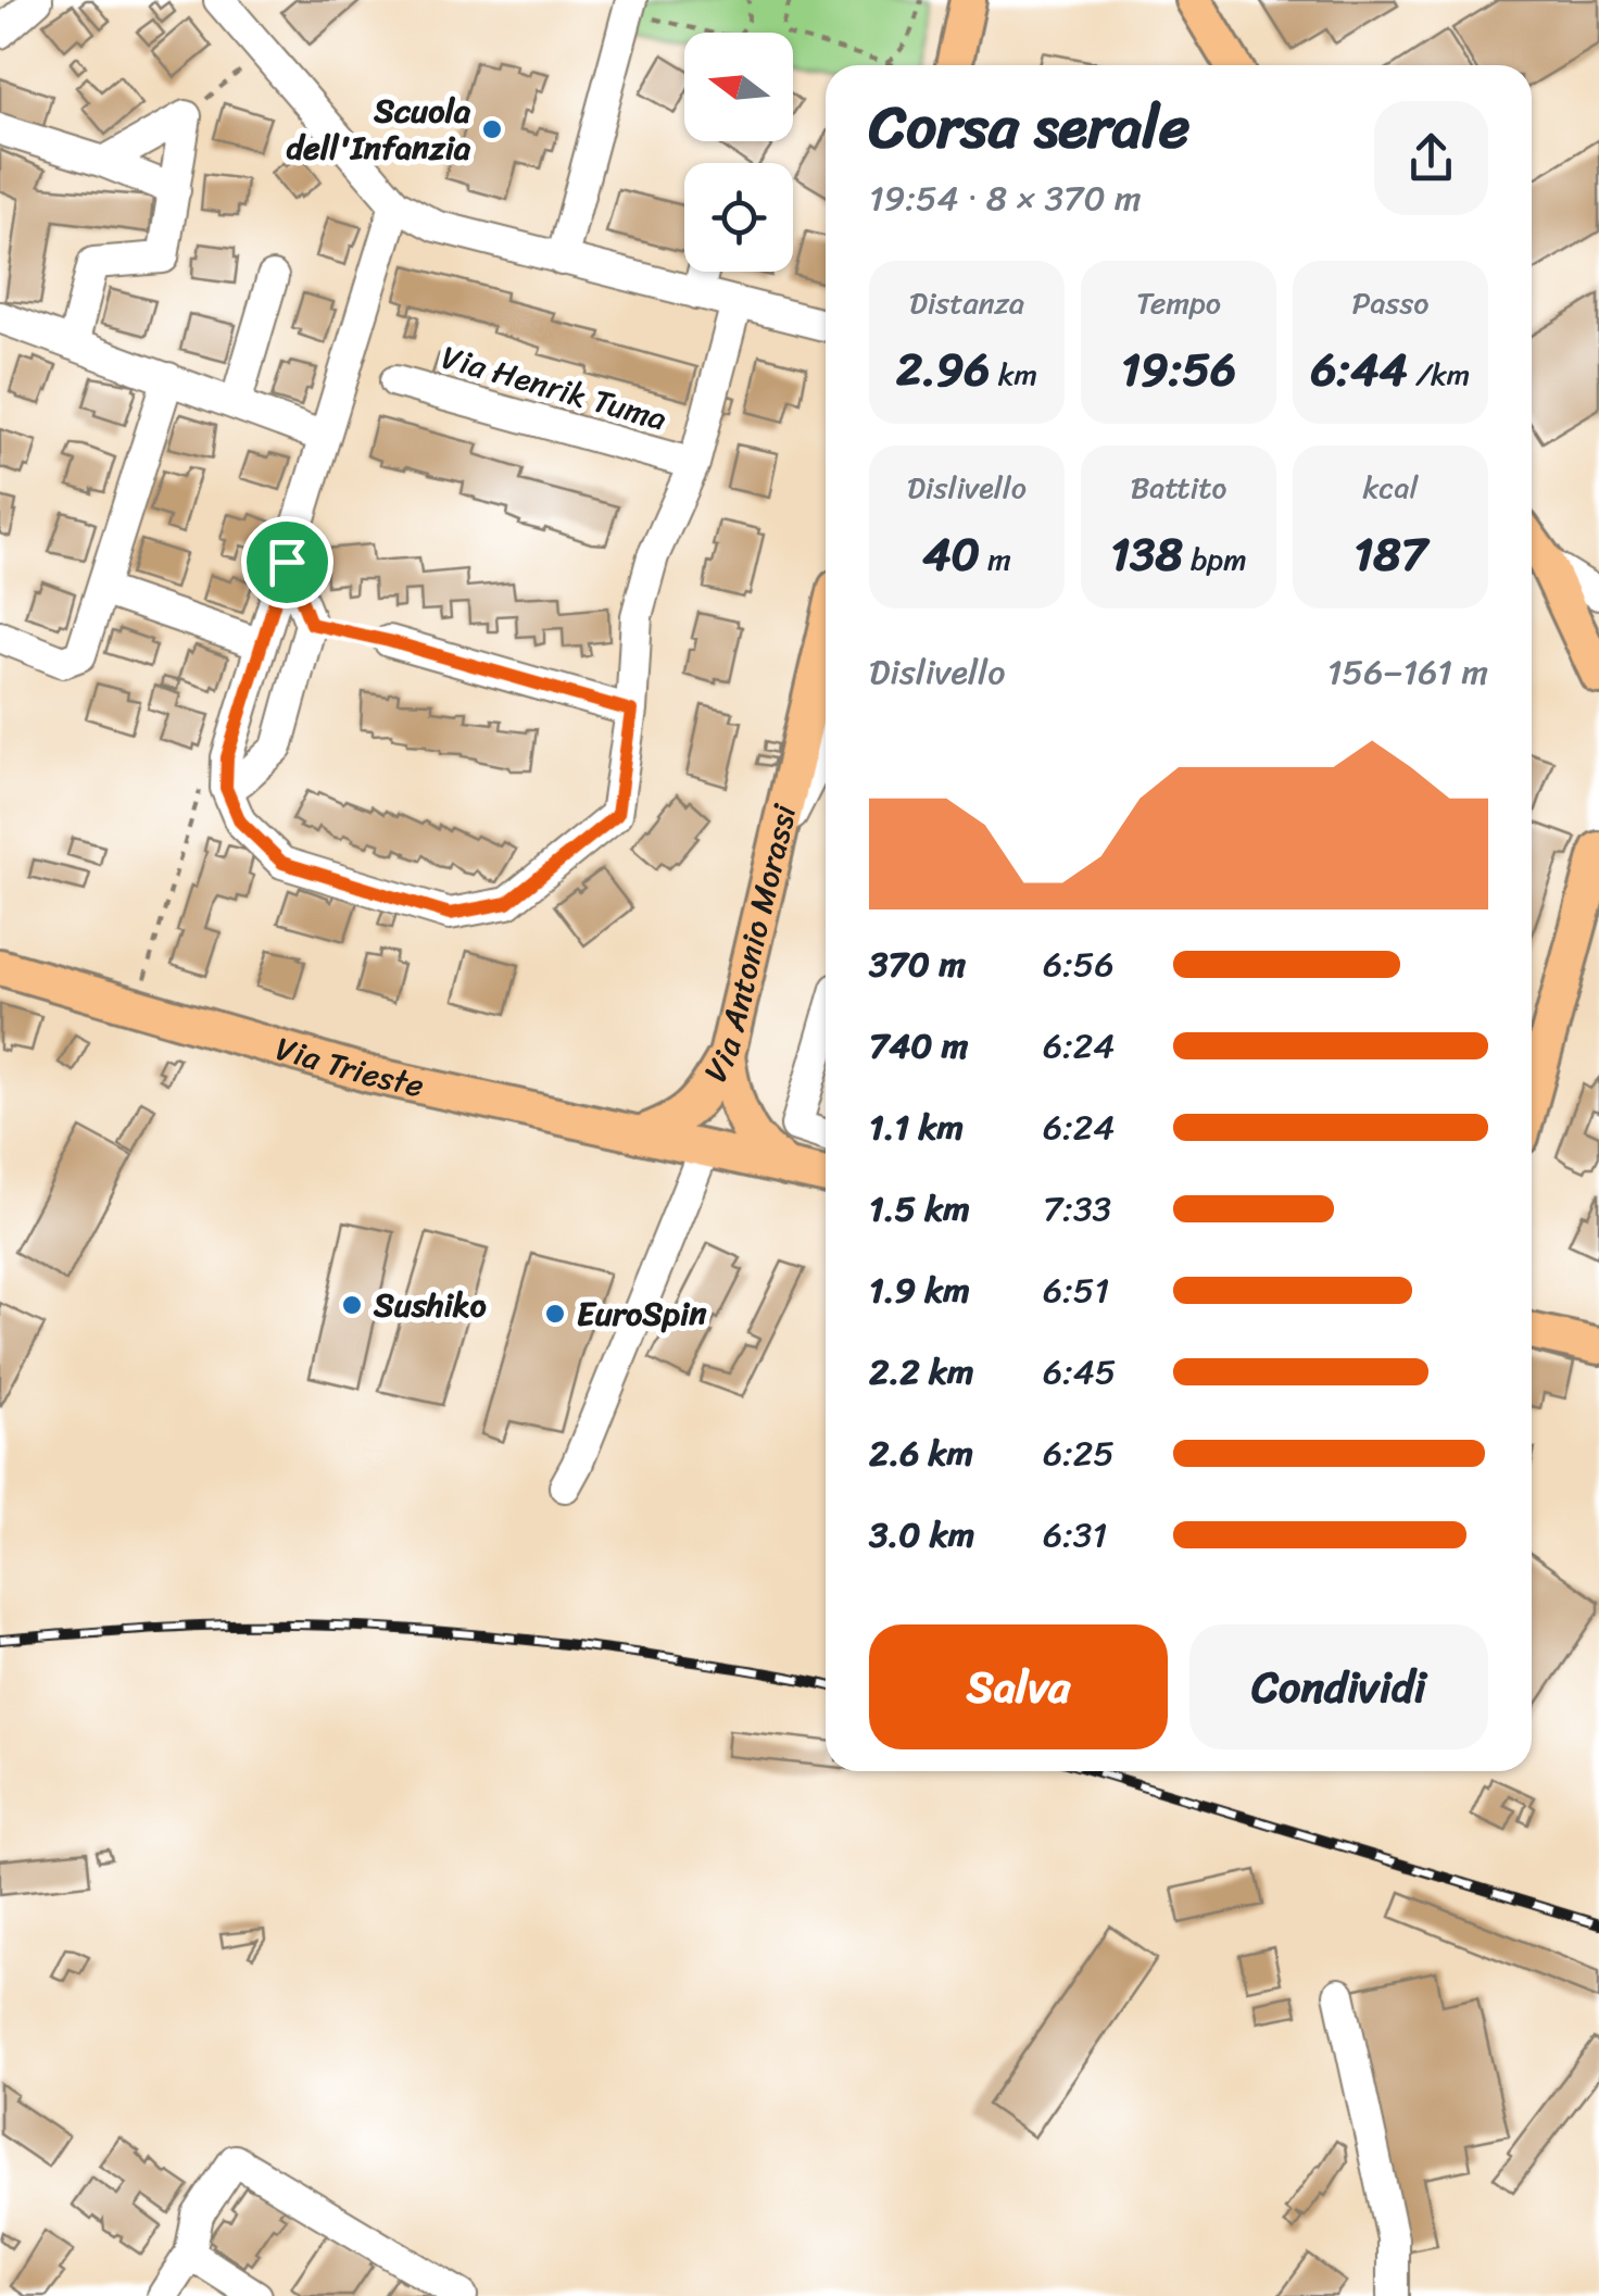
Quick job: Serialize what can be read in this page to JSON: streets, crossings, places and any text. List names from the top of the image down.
{
  "streets": {
    "main road": ["Via Antonio Morassi", "Via Trieste"],
    "street": ["Via Henrik Tuma"]
  },
  "crossings": [
    ["Via Antonio Morassi", "Via Trieste"]
  ],
  "places": ["Scuola dell'Infanzia", "Sushiko", "EuroSpin"],
  "north": "left",
  "page": {
    "heading": ["Corsa serale", "19:54 · 8 × 370 m"],
    "stats": [
      ["Distanza", "2.96 km"],
      ["Tempo", "19:56"],
      ["Passo", "6:44 /km"],
      ["Dislivello", "40 m"],
      ["Battito", "138 bpm"],
      ["kcal", "187"]
    ],
    "chart": ["Dislivello", "156–161 m"],
    "list": [
      {
        "name": "370 m",
        "note": "6:56"
      },
      {
        "name": "740 m",
        "note": "6:24"
      },
      {
        "name": "1.1 km",
        "note": "6:24"
      },
      {
        "name": "1.5 km",
        "note": "7:33"
      },
      {
        "name": "1.9 km",
        "note": "6:51"
      },
      {
        "name": "2.2 km",
        "note": "6:45"
      },
      {
        "name": "2.6 km",
        "note": "6:25"
      },
      {
        "name": "3.0 km",
        "note": "6:31"
      }
    ],
    "buttons": ["Salva", "Condividi"]
  }
}
